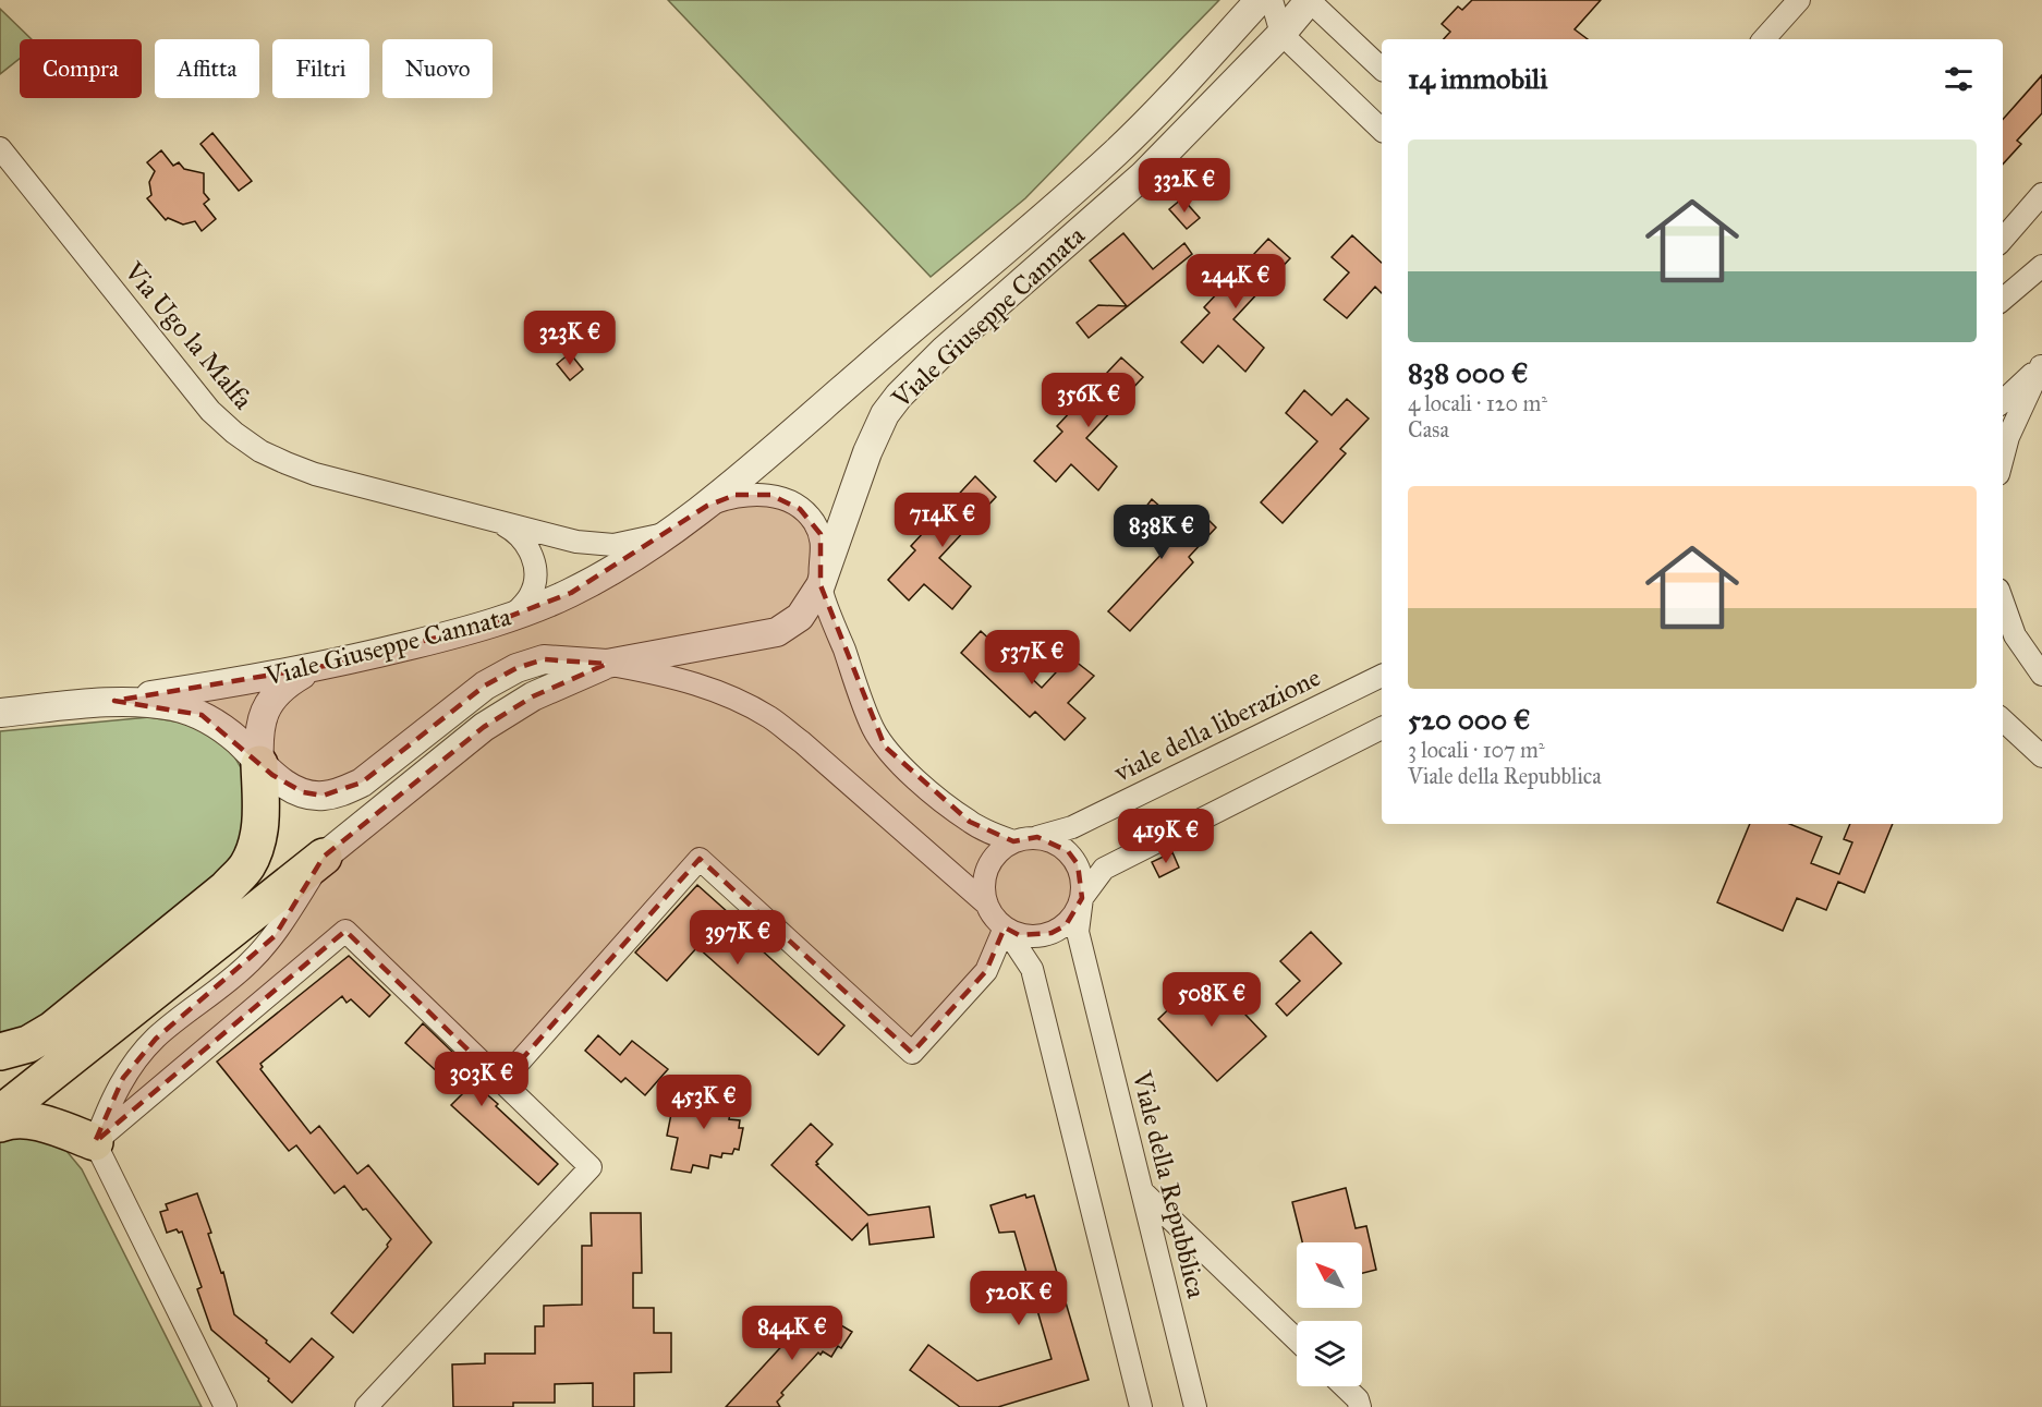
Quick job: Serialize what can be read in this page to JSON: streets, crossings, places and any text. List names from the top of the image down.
{
  "streets": {
    "street": [
      "Viale Giuseppe Cannata",
      "Via Ugo la Malfa",
      "viale della liberazione",
      "Viale della Repubblica"
    ]
  },
  "crossings": [
    ["Viale Giuseppe Cannata", "Via Ugo la Malfa"],
    ["viale della liberazione", "Viale della Repubblica"]
  ],
  "north": "top left",
  "page": {
    "chip": [
      "Compra",
      "Affitta",
      "Filtri",
      "Nuovo"
    ],
    "heading": "14 immobili",
    "list": [
      {
        "name": "838 000 €",
        "note": "4 locali · 120 m² · Casa"
      },
      {
        "name": "520 000 €",
        "note": "3 locali · 107 m² · Viale della Repubblica"
      }
    ],
    "price": [
      "332K €",
      "244K €",
      "323K €",
      "356K €",
      "714K €",
      "838K €",
      "537K €",
      "419K €",
      "397K €",
      "508K €",
      "303K €",
      "453K €",
      "520K €",
      "844K €"
    ]
  }
}
